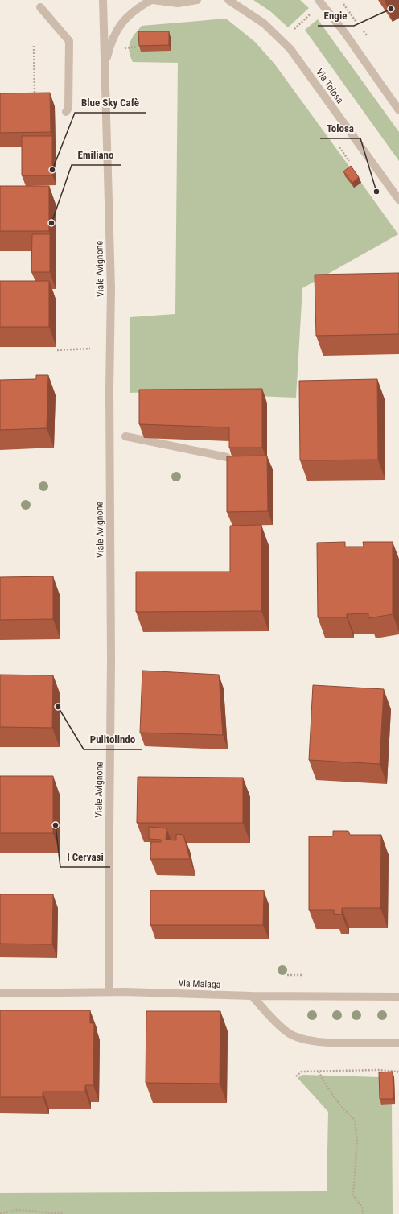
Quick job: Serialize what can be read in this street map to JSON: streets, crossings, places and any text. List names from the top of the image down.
{
  "streets": {
    "street": ["Via Tolosa", "Viale Avignone", "Via Malaga"]
  },
  "crossings": [
    ["Viale Avignone", "Via Malaga"]
  ],
  "places": [
    "Engie",
    "Blue Sky Cafè",
    "Tolosa",
    "Emiliano",
    "Pulitolindo",
    "I Cervasi"
  ]
}
